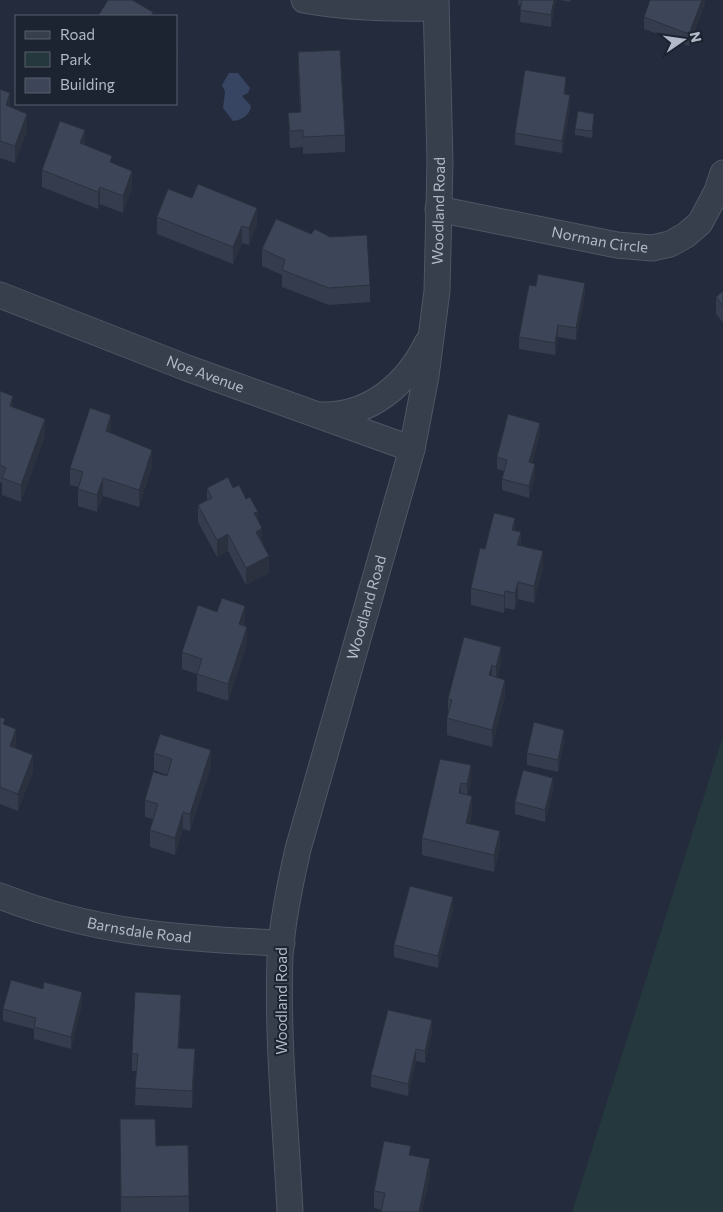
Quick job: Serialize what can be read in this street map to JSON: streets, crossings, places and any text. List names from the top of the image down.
{
  "streets": {
    "street": [
      "Woodland Road",
      "Norman Circle",
      "Noe Avenue",
      "Barnsdale Road"
    ]
  },
  "crossings": [
    ["Woodland Road", "Norman Circle"],
    ["Woodland Road", "Noe Avenue"],
    ["Woodland Road", "Barnsdale Road"]
  ],
  "legend": ["Road", "Park", "Building"],
  "north": "right"
}
